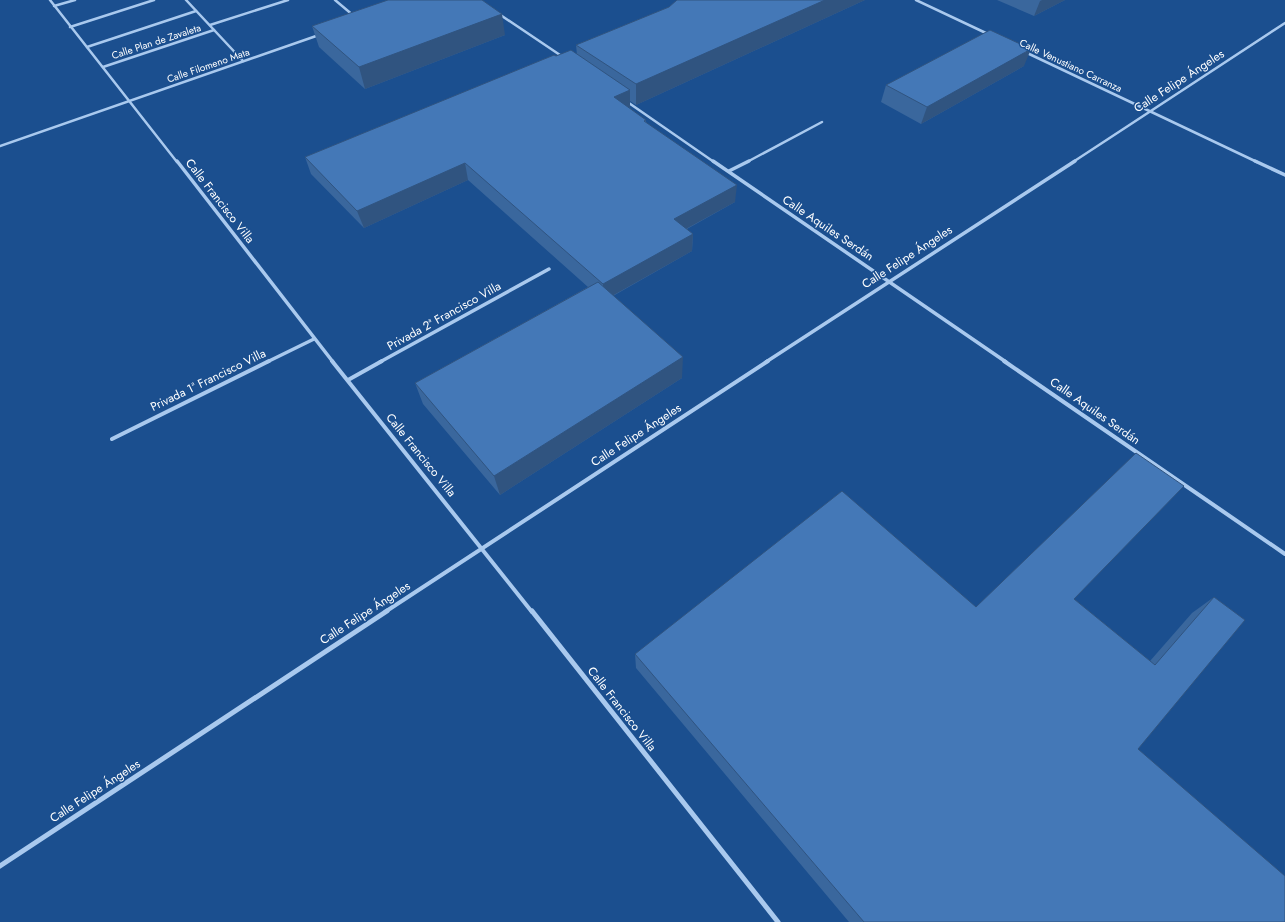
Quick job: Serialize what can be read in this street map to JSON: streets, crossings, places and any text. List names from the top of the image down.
{
  "streets": {
    "street": [
      "Calle Plan de Zavaleta",
      "Calle Filomeno Mata",
      "Calle Venustiano Carranza",
      "Calle Felipe Ángeles",
      "Calle Francisco Villa",
      "Calle Aquiles Serdán",
      "Privada 2ª Francisco Villa",
      "Privada 1ª Francisco Villa"
    ]
  },
  "crossings": [
    ["Calle Plan de Zavaleta", "Calle Francisco Villa"],
    ["Calle Filomeno Mata", "Calle Francisco Villa"],
    ["Calle Venustiano Carranza", "Calle Felipe Ángeles"],
    ["Calle Felipe Ángeles", "Calle Francisco Villa"],
    ["Calle Felipe Ángeles", "Calle Aquiles Serdán"],
    ["Calle Francisco Villa", "Privada 2ª Francisco Villa"],
    ["Calle Francisco Villa", "Privada 1ª Francisco Villa"]
  ]
}
